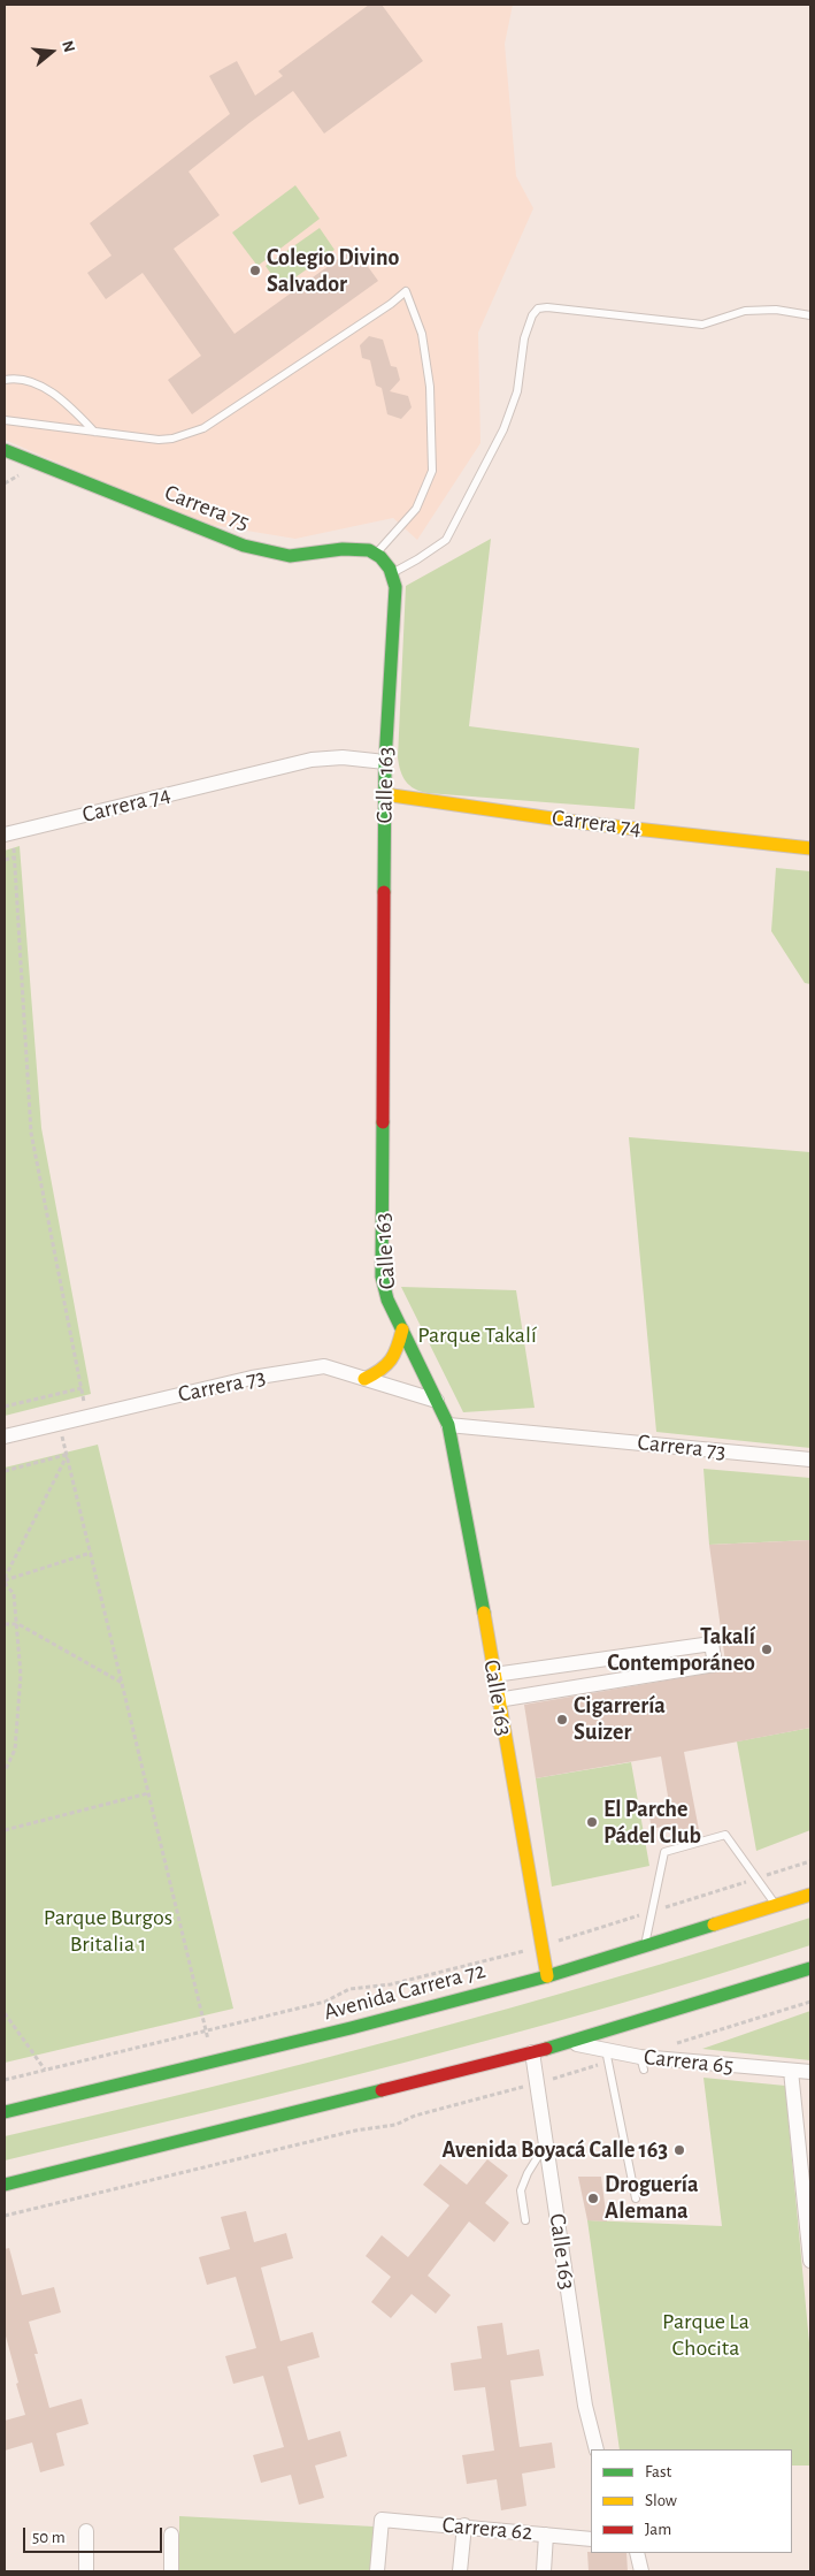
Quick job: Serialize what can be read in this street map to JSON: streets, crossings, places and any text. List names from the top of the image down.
{
  "streets": {
    "main road": [
      "Carrera 75",
      "Calle 163",
      "Carrera 74",
      "Avenida Carrera 72"
    ],
    "street": ["Carrera 73", "Carrera 65", "Carrera 62"]
  },
  "crossings": [
    ["Calle 163", "Carrera 74"],
    ["Calle 163", "Carrera 73"],
    ["Calle 163", "Avenida Carrera 72"]
  ],
  "parks": ["Parque Takalí", "Parque Burgos Britalia 1", "Parque La Chocita"],
  "places": [
    "Colegio Divino Salvador",
    "Takalí Contemporáneo",
    "Cigarrería Suizer",
    "El Parche Pádel Club",
    "Avenida Boyacá Calle 163",
    "Droguería Alemana"
  ],
  "legend": ["Fast", "Slow", "Jam"],
  "scale_bar": "50 m",
  "north": "right"
}
